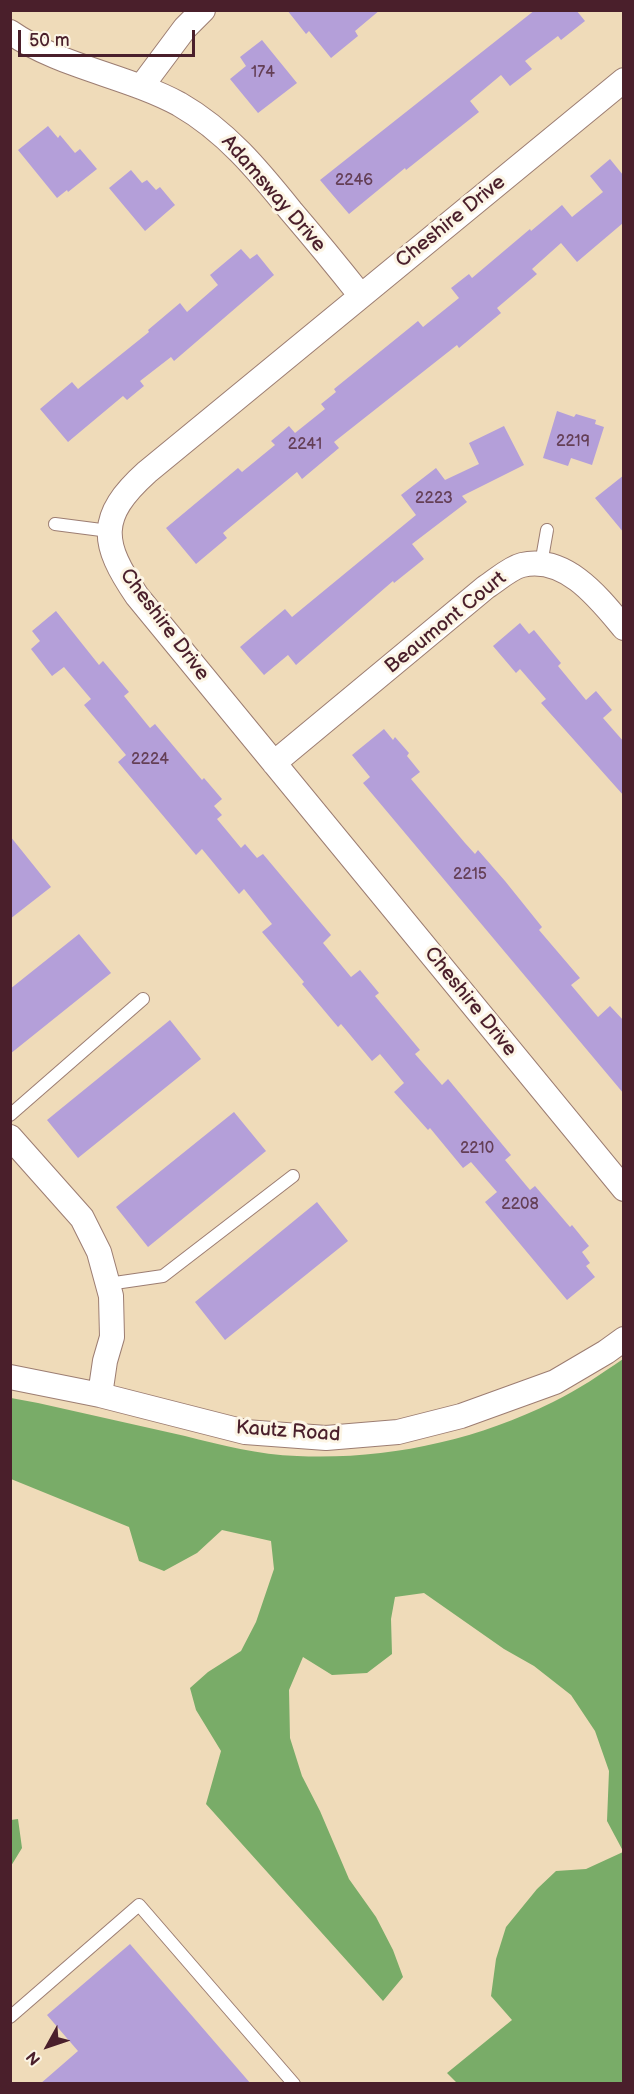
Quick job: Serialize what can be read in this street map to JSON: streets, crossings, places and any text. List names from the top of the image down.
{
  "streets": {
    "street": [
      "Adamsway Drive",
      "Cheshire Drive",
      "Beaumont Court",
      "Kautz Road"
    ]
  },
  "crossings": [
    ["Adamsway Drive", "Cheshire Drive"],
    ["Cheshire Drive", "Beaumont Court"]
  ],
  "house_numbers": [
    "174",
    "2246",
    "2219",
    "2241",
    "2223",
    "2224",
    "2215",
    "2210",
    "2208"
  ],
  "scale_bar": "50 m",
  "north": "bottom left"
}
